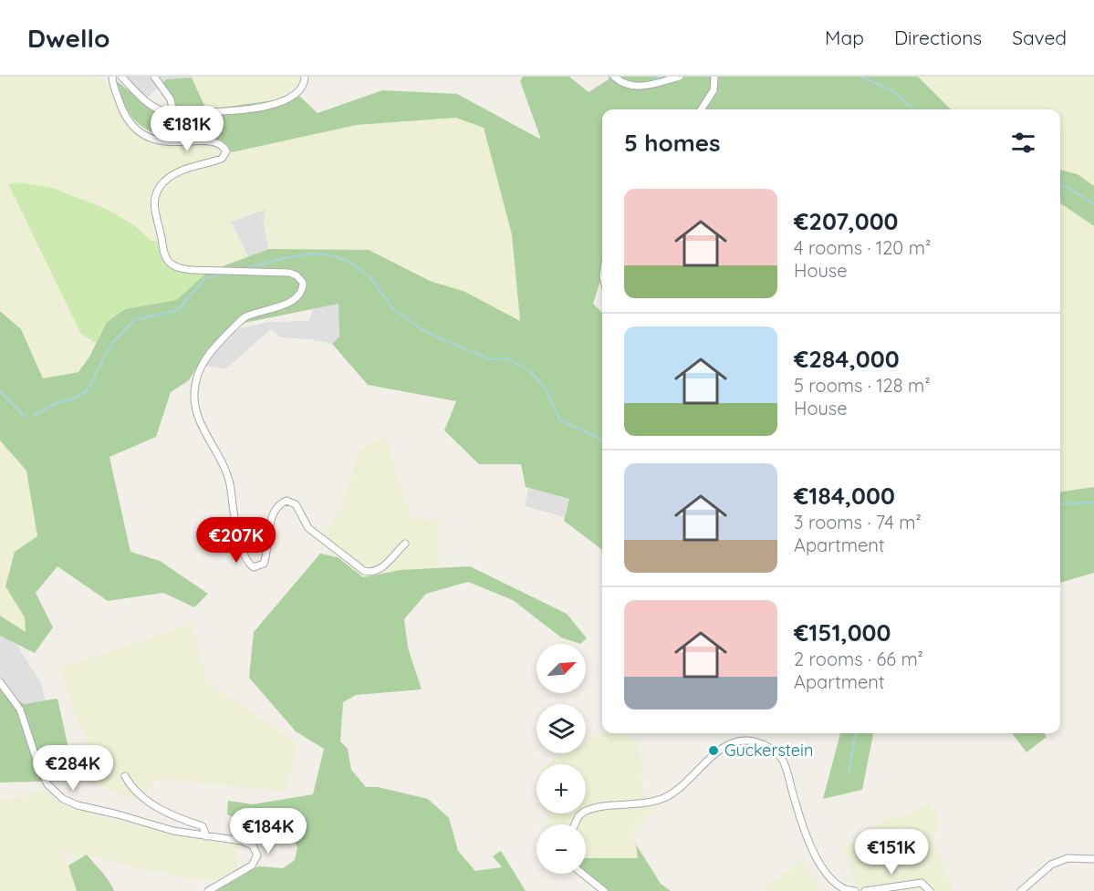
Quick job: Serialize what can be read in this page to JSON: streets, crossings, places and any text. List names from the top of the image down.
{
  "places": ["Guckerstein"],
  "north": "top right",
  "page": {
    "header": "Dwello",
    "nav": ["Map", "Directions", "Saved"],
    "price": [
      "€181K",
      "€207K",
      "€284K",
      "€184K",
      "€151K"
    ],
    "heading": "5 homes",
    "list": [
      {
        "name": "€207,000",
        "note": "4 rooms · 120 m² · House"
      },
      {
        "name": "€284,000",
        "note": "5 rooms · 128 m² · House"
      },
      {
        "name": "€184,000",
        "note": "3 rooms · 74 m² · Apartment"
      },
      {
        "name": "€151,000",
        "note": "2 rooms · 66 m² · Apartment"
      }
    ],
    "map_buttons": ["+", "−"]
  }
}
